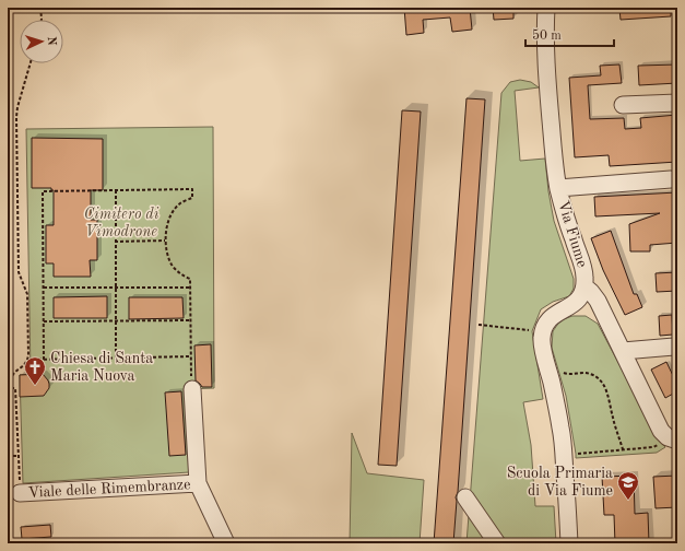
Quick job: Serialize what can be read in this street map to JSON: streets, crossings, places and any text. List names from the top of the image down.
{
  "streets": {
    "street": ["Via Fiume", "Viale delle Rimembranze"]
  },
  "parks": ["Cimitero di Vimodrone"],
  "places": {
    "church": ["Chiesa di Santa Maria Nuova"],
    "school or university": ["Scuola Primaria di Via Fiume"]
  },
  "scale_bar": "50 m",
  "north": "right"
}
